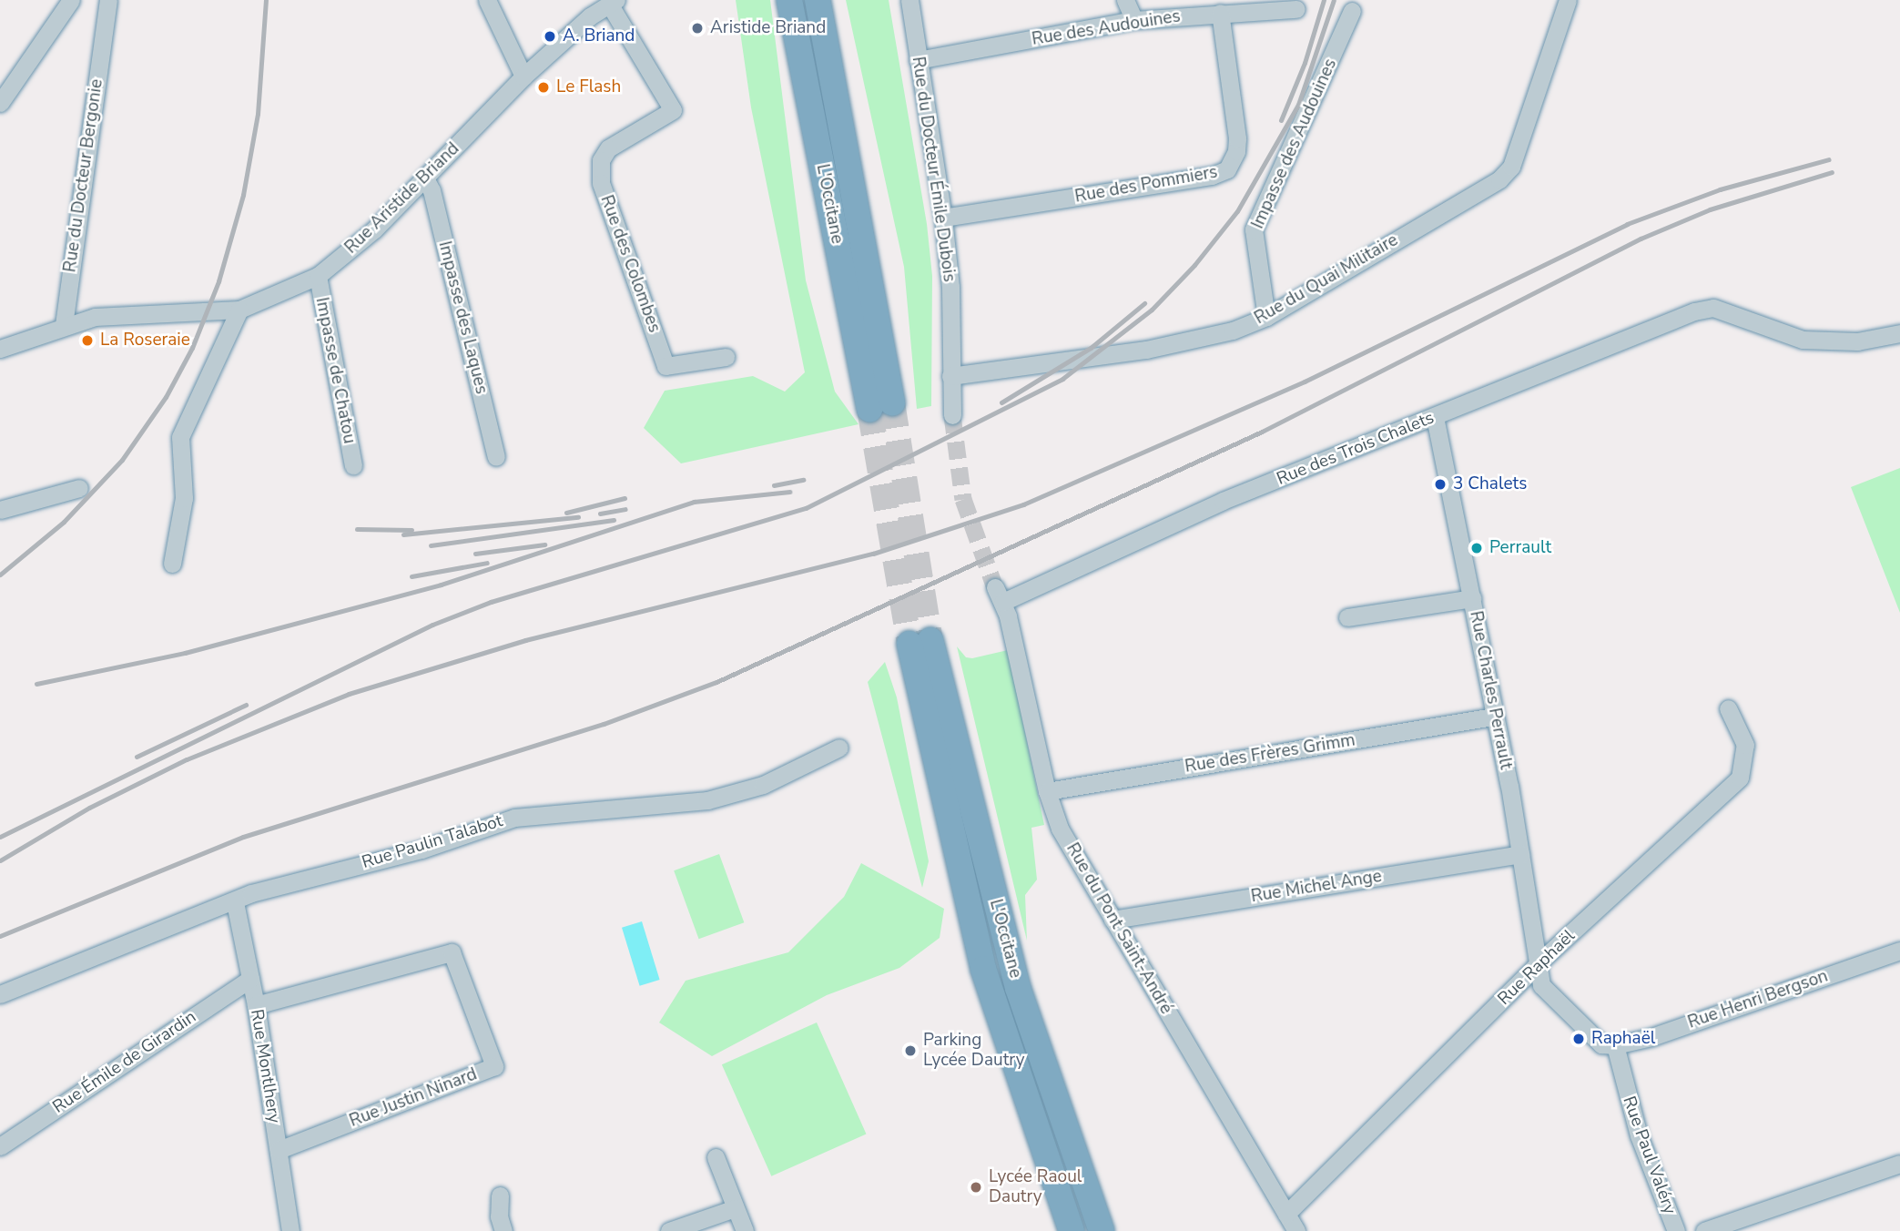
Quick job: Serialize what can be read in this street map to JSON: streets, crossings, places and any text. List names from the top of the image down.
{
  "streets": {
    "highway": ["L'Occitane"],
    "street": [
      "Rue des Audouines",
      "Impasse des Audouines",
      "Rue du Docteur Émile Dubois",
      "Rue du Docteur Bergonie",
      "Rue des Pommiers",
      "Rue Aristide Briand",
      "Rue des Colombes",
      "Rue du Quai Militaire",
      "Impasse des Laques",
      "Impasse de Chatou",
      "Rue des Trois Chalets",
      "Rue Charles Perrault",
      "Rue des Frères Grimm",
      "Rue Paulin Talabot",
      "Rue Michel Ange",
      "Rue du Pont Saint-André",
      "Rue Raphaël",
      "Rue Henri Bergson",
      "Rue Émile de Girardin",
      "Rue Montlhery",
      "Rue Justin Ninard",
      "Rue Paul Valéry"
    ]
  },
  "crossings": [
    ["Rue des Audouines", "Rue du Docteur Émile Dubois"],
    ["Rue des Audouines", "Rue des Pommiers"],
    ["Impasse des Audouines", "Rue du Quai Militaire"],
    ["Rue du Docteur Émile Dubois", "Rue des Pommiers"],
    ["Rue du Docteur Émile Dubois", "Rue du Quai Militaire"],
    ["Rue du Docteur Bergonie", "Rue Aristide Briand"],
    ["Rue Aristide Briand", "Rue des Colombes"],
    ["Rue Aristide Briand", "Impasse des Laques"],
    ["Rue Aristide Briand", "Impasse de Chatou"],
    ["Rue des Trois Chalets", "Rue Charles Perrault"],
    ["Rue des Trois Chalets", "Rue du Pont Saint-André"],
    ["Rue Charles Perrault", "Rue des Frères Grimm"],
    ["Rue Charles Perrault", "Rue Michel Ange"],
    ["Rue Charles Perrault", "Rue Raphaël"],
    ["Rue des Frères Grimm", "Rue du Pont Saint-André"],
    ["Rue Paulin Talabot", "Rue Montlhery"],
    ["Rue Michel Ange", "Rue du Pont Saint-André"],
    ["Rue du Pont Saint-André", "Rue Raphaël"],
    ["Rue Henri Bergson", "Rue Paul Valéry"],
    ["Rue Émile de Girardin", "Rue Montlhery"],
    ["Rue Montlhery", "Rue Justin Ninard"]
  ],
  "places": [
    "Aristide Briand",
    "A. Briand",
    "Le Flash",
    "La Roseraie",
    "3 Chalets",
    "Perrault",
    "Raphaël",
    "Parking Lycée Dautry",
    "Lycée Raoul Dautry"
  ]
}
